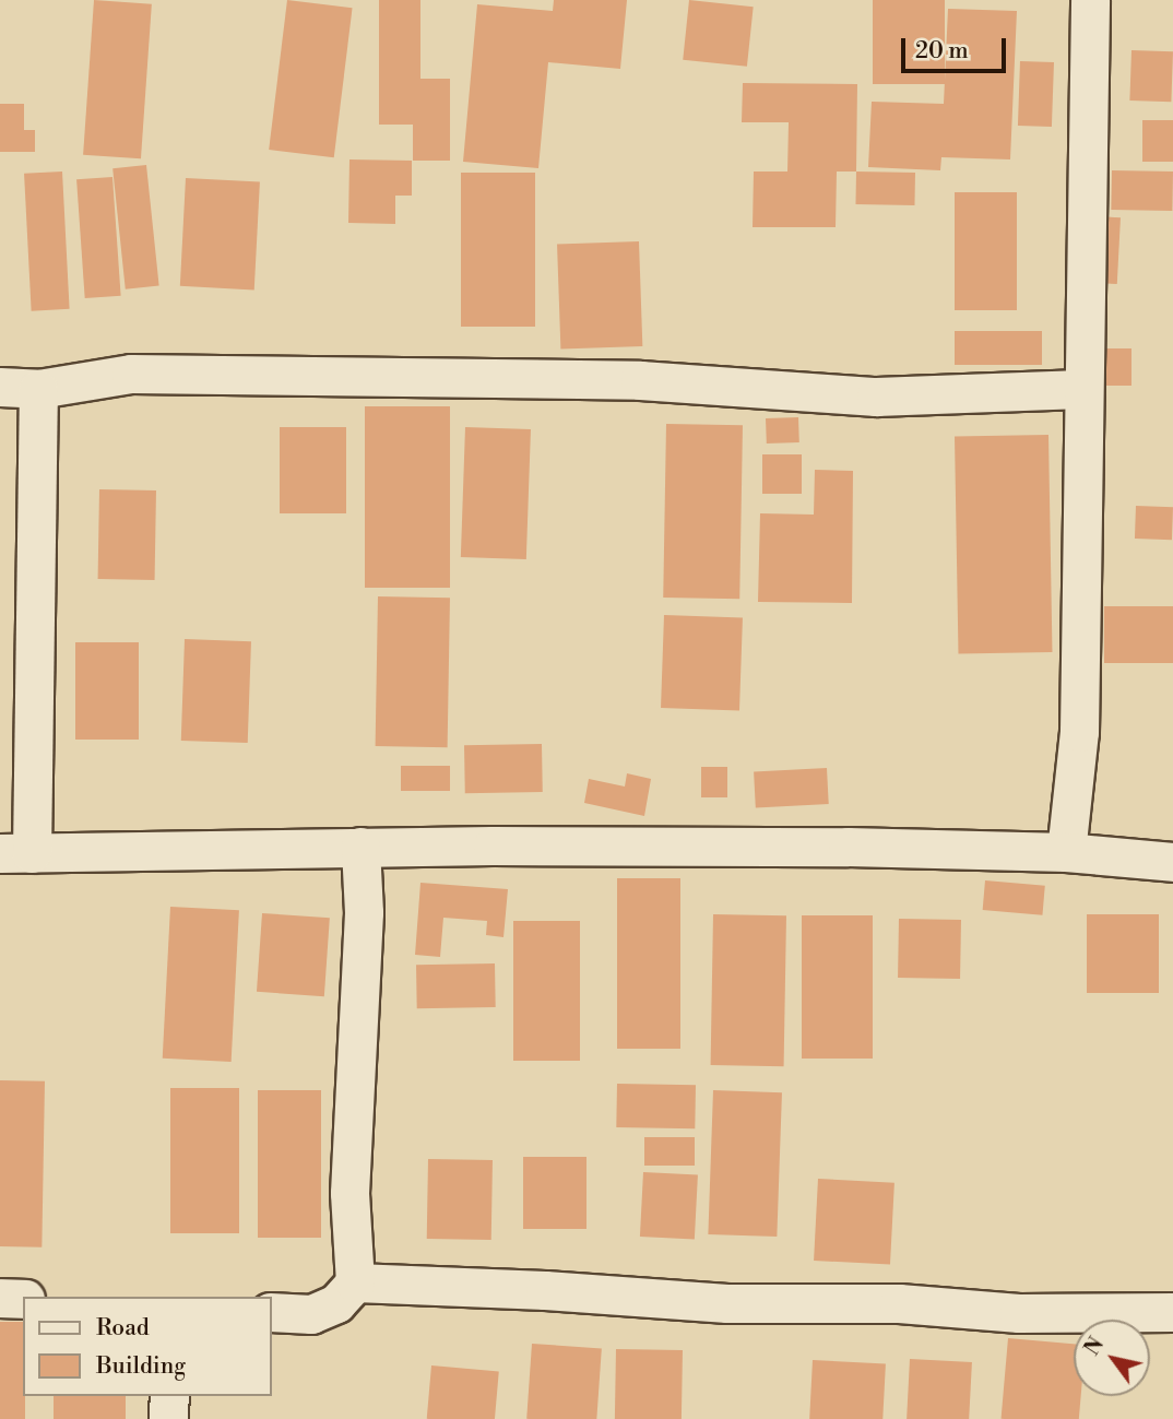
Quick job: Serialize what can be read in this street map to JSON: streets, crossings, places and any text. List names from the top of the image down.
{
  "legend": ["Road", "Building"],
  "scale_bar": "20 m",
  "north": "top left"
}
